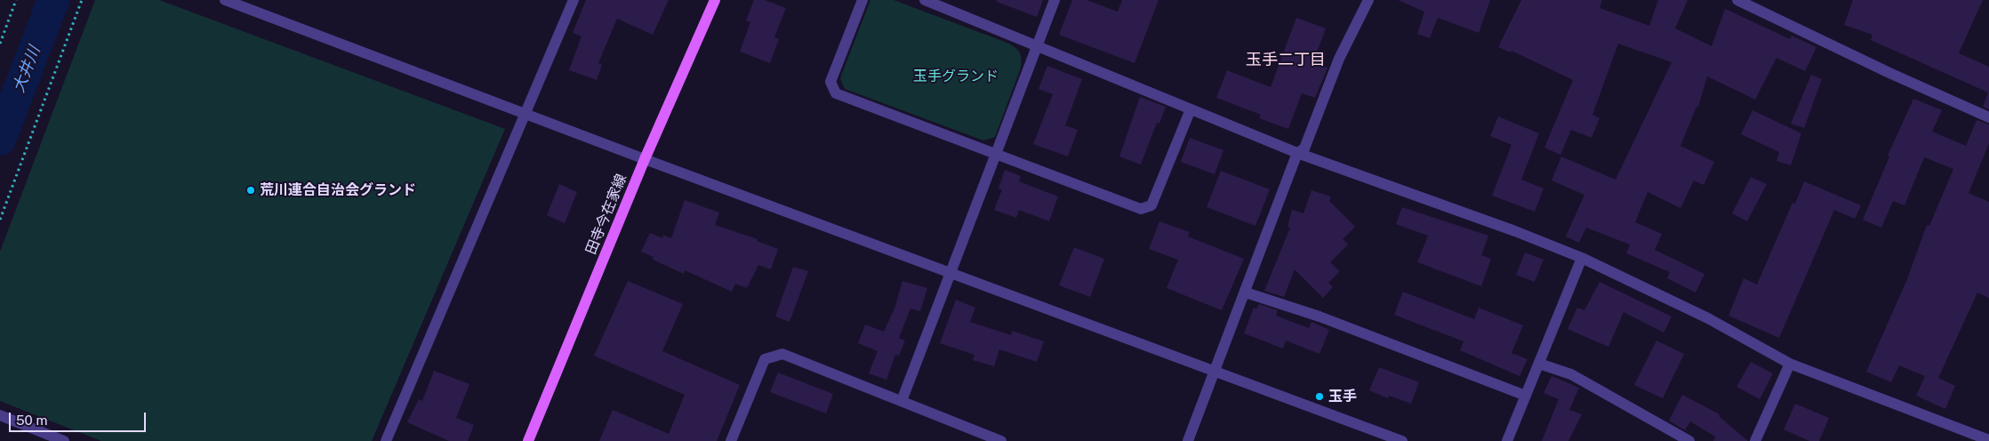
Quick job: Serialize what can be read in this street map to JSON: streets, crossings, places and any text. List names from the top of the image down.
{
  "streets": {
    "main road": ["田寺今在家線"]
  },
  "districts": ["玉手二丁目"],
  "water": ["大井川"],
  "parks": ["玉手グランド"],
  "places": ["荒川連合自治会グランド", "玉手"],
  "scale_bar": "50 m"
}
